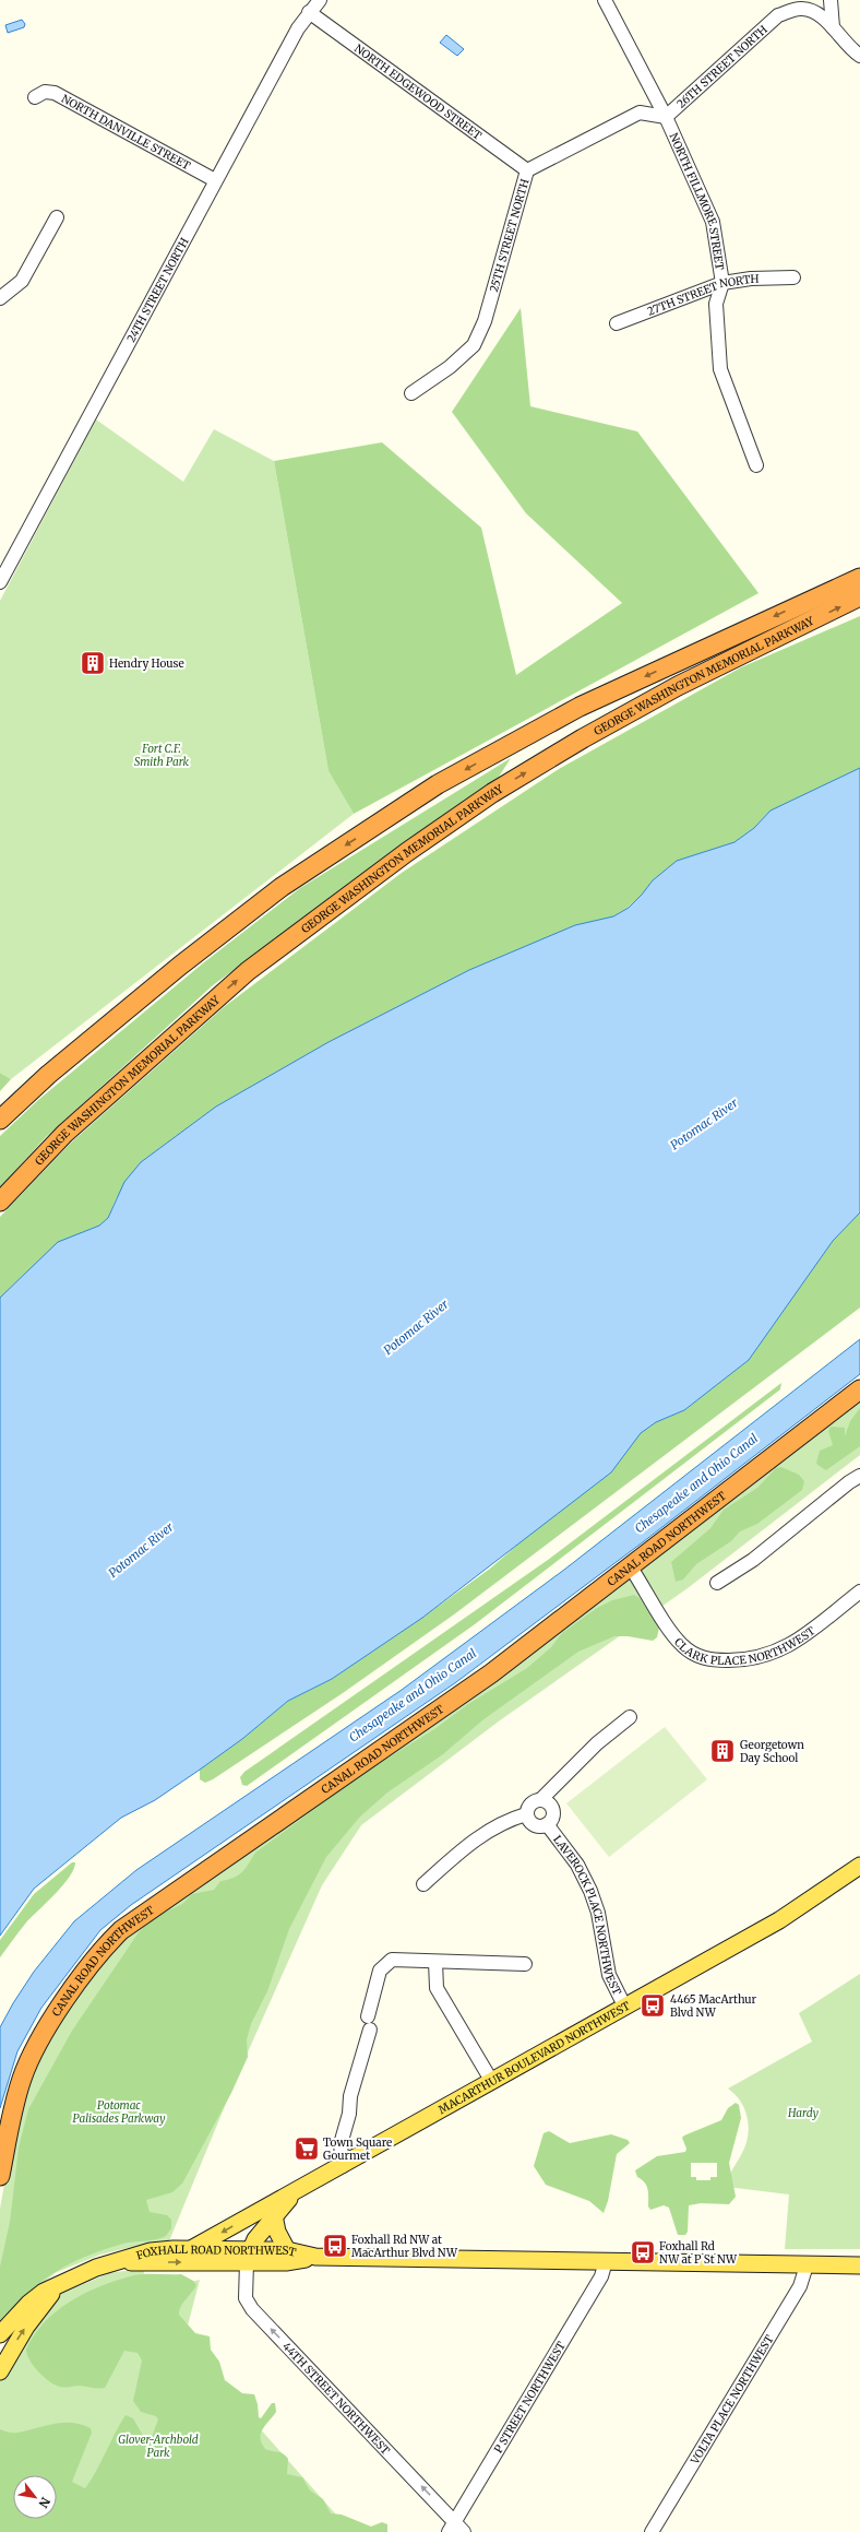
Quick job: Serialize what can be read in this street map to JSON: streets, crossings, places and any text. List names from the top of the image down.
{
  "streets": {
    "highway": ["GEORGE WASHINGTON MEMORIAL PARKWAY", "CANAL ROAD NORTHWEST"],
    "main road": ["MACARTHUR BOULEVARD NORTHWEST", "FOXHALL ROAD NORTHWEST"],
    "street": [
      "26TH STREET NORTH",
      "NORTH EDGEWOOD STREET",
      "NORTH DANVILLE STREET",
      "NORTH FILLMORE STREET",
      "25TH STREET NORTH",
      "24TH STREET NORTH",
      "27TH STREET NORTH",
      "CLARK PLACE NORTHWEST",
      "LAVEROCK PLACE NORTHWEST",
      "44TH STREET NORTHWEST",
      "P STREET NORTHWEST",
      "VOLTA PLACE NORTHWEST"
    ]
  },
  "crossings": [
    ["26TH STREET NORTH", "NORTH FILLMORE STREET"],
    ["26TH STREET NORTH", "25TH STREET NORTH"],
    ["NORTH EDGEWOOD STREET", "25TH STREET NORTH"],
    ["NORTH EDGEWOOD STREET", "24TH STREET NORTH"],
    ["NORTH DANVILLE STREET", "24TH STREET NORTH"],
    ["NORTH FILLMORE STREET", "25TH STREET NORTH"],
    ["NORTH FILLMORE STREET", "27TH STREET NORTH"],
    ["CANAL ROAD NORTHWEST", "CLARK PLACE NORTHWEST"],
    ["LAVEROCK PLACE NORTHWEST", "MACARTHUR BOULEVARD NORTHWEST"],
    ["MACARTHUR BOULEVARD NORTHWEST", "FOXHALL ROAD NORTHWEST"],
    ["MACARTHUR BOULEVARD NORTHWEST", "44TH STREET NORTHWEST"],
    ["FOXHALL ROAD NORTHWEST", "44TH STREET NORTHWEST"],
    ["FOXHALL ROAD NORTHWEST", "P STREET NORTHWEST"],
    ["FOXHALL ROAD NORTHWEST", "VOLTA PLACE NORTHWEST"],
    ["44TH STREET NORTHWEST", "P STREET NORTHWEST"]
  ],
  "one_way": ["44TH STREET NORTHWEST"],
  "water": ["Potomac River", "Chesapeake and Ohio Canal"],
  "parks": [
    "Fort C.F. Smith Park",
    "Potomac Palisades Parkway",
    "Hardy",
    "Glover-Archbold Park"
  ],
  "places": {
    "building": ["Hendry House", "Georgetown Day School"],
    "bus stop": ["4465 MacArthur Blvd NW", "Foxhall Rd NW at MacArthur Blvd NW", "Foxhall Rd NW at P St NW"],
    "supermarket": ["Town Square Gourmet"]
  },
  "north": "bottom right"
}
